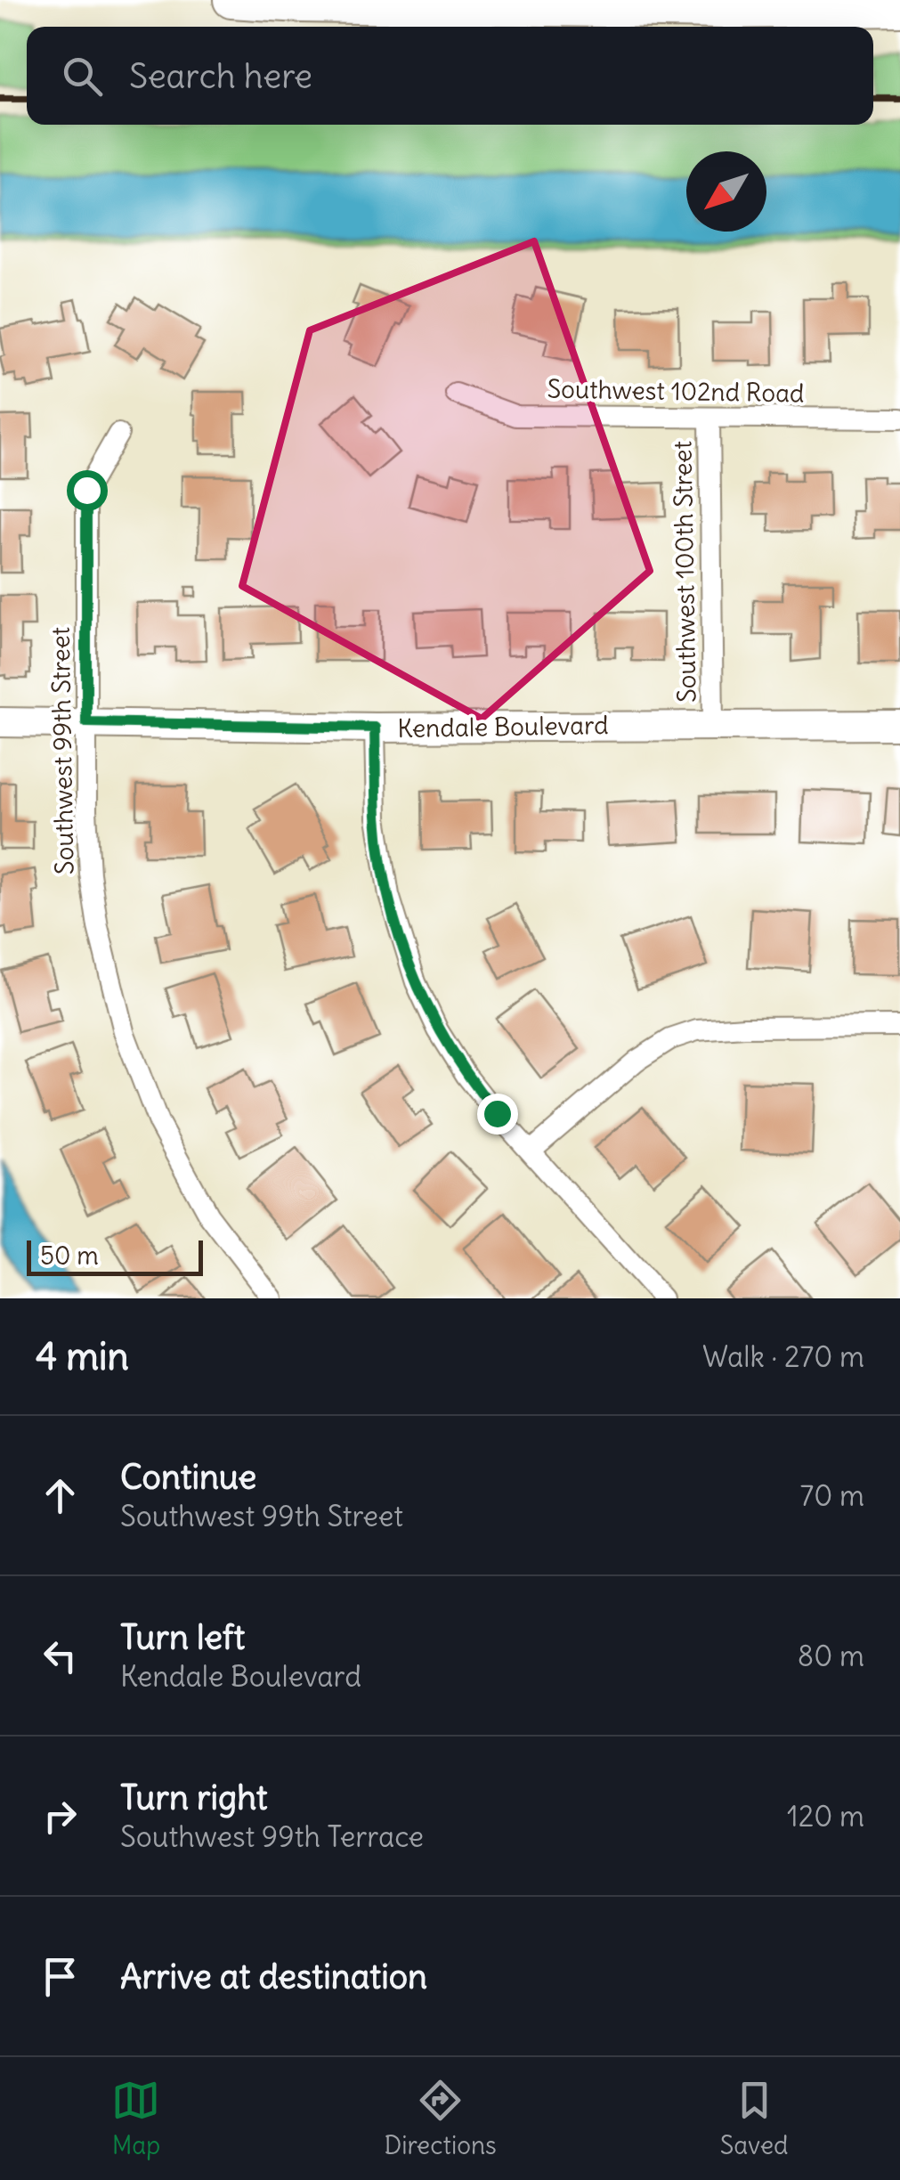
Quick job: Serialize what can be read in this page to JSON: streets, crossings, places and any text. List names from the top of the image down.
{
  "streets": {
    "street": [
      "Southwest 102nd Road",
      "Southwest 100th Street",
      "Kendale Boulevard",
      "Southwest 99th Street"
    ]
  },
  "crossings": [
    ["Southwest 102nd Road", "Southwest 100th Street"],
    ["Southwest 100th Street", "Kendale Boulevard"],
    ["Kendale Boulevard", "Southwest 99th Street"]
  ],
  "scale_bar": "50 m",
  "north": "bottom left",
  "page": {
    "search": "Search here",
    "scale": "50 m",
    "heading": ["4 min", "Walk · 270 m"],
    "list": [
      ["Continue", "Southwest 99th Street", "70 m"],
      ["Turn left", "Kendale Boulevard", "80 m"],
      ["Turn right", "Southwest 99th Terrace", "120 m"],
      "Arrive at destination"
    ],
    "nav": ["Map", "Directions", "Saved"]
  }
}
